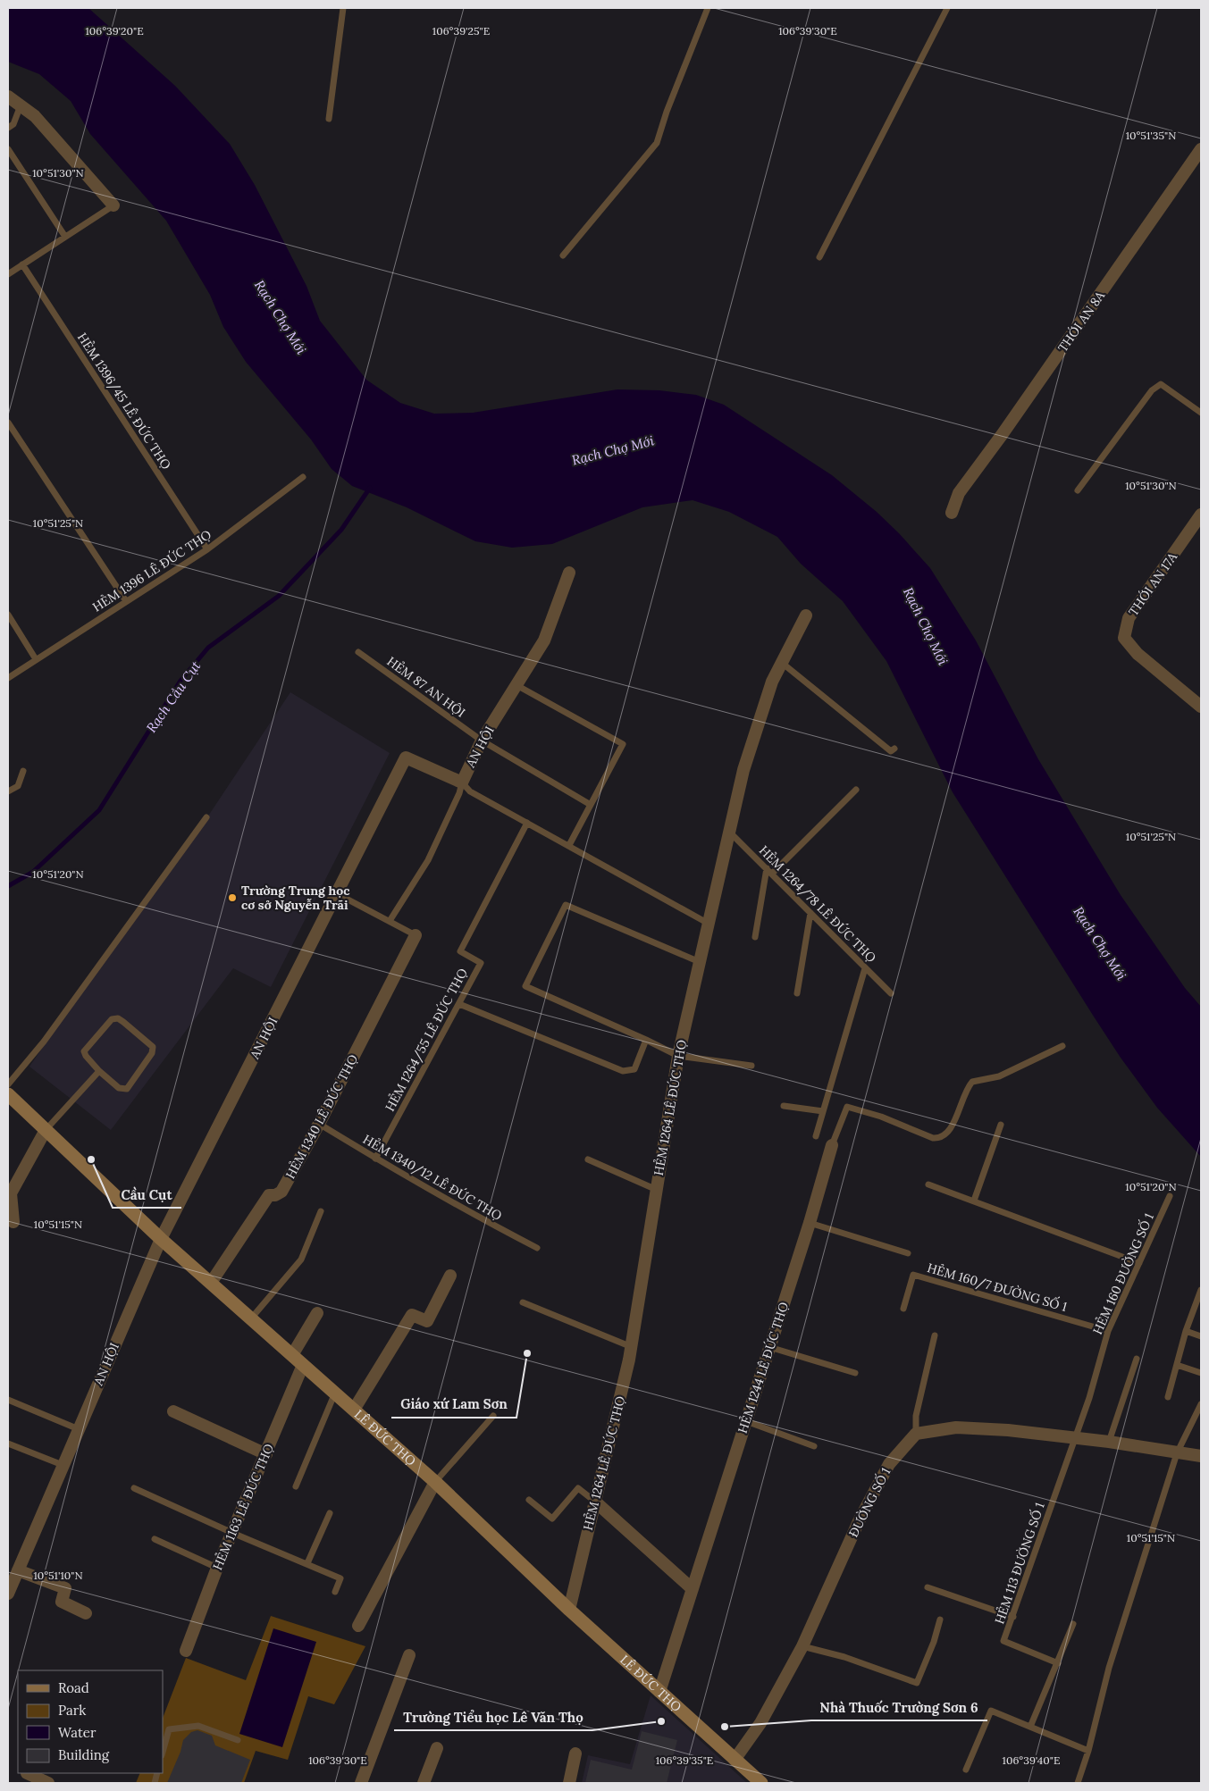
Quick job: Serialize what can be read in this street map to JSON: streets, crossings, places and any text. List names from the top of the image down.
{
  "streets": {
    "main road": ["LÊ ĐỨC THỌ"],
    "street": [
      "THỚI AN 8A",
      "THỚI AN 17A",
      "AN HỘI",
      "HẺM 1264 LÊ ĐỨC THỌ",
      "HẺM 1340 LÊ ĐỨC THỌ",
      "HẺM 1244 LÊ ĐỨC THỌ",
      "ĐƯỜNG SỐ 1",
      "HẺM 1163 LÊ ĐỨC THỌ"
    ],
    "lane": [
      "HẺM 1396/45 LÊ ĐỨC THỌ",
      "HẺM 1396 LÊ ĐỨC THỌ",
      "HẺM 87 AN HỘI",
      "HẺM 1264/78 LÊ ĐỨC THỌ",
      "HẺM 1264/55 LÊ ĐỨC THỌ",
      "HẺM 1340/12 LÊ ĐỨC THỌ",
      "HẺM 160 ĐƯỜNG SỐ 1",
      "HẺM 160/7 ĐƯỜNG SỐ 1",
      "HẺM 113 ĐƯỜNG SỐ 1"
    ]
  },
  "crossings": [
    ["HẺM 1396/45 LÊ ĐỨC THỌ", "HẺM 1396 LÊ ĐỨC THỌ"],
    ["HẺM 87 AN HỘI", "AN HỘI"],
    ["AN HỘI", "LÊ ĐỨC THỌ"],
    ["HẺM 1264/78 LÊ ĐỨC THỌ", "HẺM 1264 LÊ ĐỨC THỌ"],
    ["HẺM 1264/55 LÊ ĐỨC THỌ", "HẺM 1340/12 LÊ ĐỨC THỌ"],
    ["HẺM 1264 LÊ ĐỨC THỌ", "LÊ ĐỨC THỌ"],
    ["HẺM 1340 LÊ ĐỨC THỌ", "HẺM 1340/12 LÊ ĐỨC THỌ"],
    ["HẺM 1340 LÊ ĐỨC THỌ", "LÊ ĐỨC THỌ"],
    ["HẺM 160 ĐƯỜNG SỐ 1", "HẺM 160/7 ĐƯỜNG SỐ 1"],
    ["HẺM 160 ĐƯỜNG SỐ 1", "HẺM 113 ĐƯỜNG SỐ 1"],
    ["HẺM 1244 LÊ ĐỨC THỌ", "LÊ ĐỨC THỌ"],
    ["LÊ ĐỨC THỌ", "ĐƯỜNG SỐ 1"],
    ["LÊ ĐỨC THỌ", "HẺM 1163 LÊ ĐỨC THỌ"]
  ],
  "water": ["Rạch Chợ Mới", "Rạch Cầu Cụt"],
  "places": [
    "Trường Trung học cơ sở Nguyễn Trãi",
    "Cầu Cụt",
    "Giáo xứ Lam Sơn",
    "Trường Tiểu học Lê Văn Thọ",
    "Nhà Thuốc Trường Sơn 6"
  ],
  "legend": [
    "Road",
    "Park",
    "Water",
    "Building"
  ],
  "coordinates": [
    "106°39'20\"E",
    "106°39'25\"E",
    "106°39'30\"E",
    "10°51'35\"N",
    "10°51'30\"N",
    "10°51'25\"N",
    "10°51'20\"N",
    "10°51'15\"N",
    "10°51'10\"N",
    "106°39'35\"E",
    "106°39'40\"E"
  ]
}
